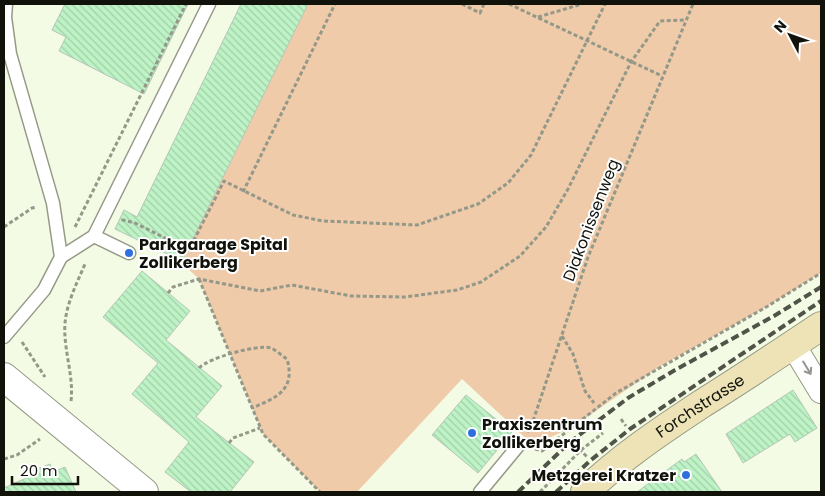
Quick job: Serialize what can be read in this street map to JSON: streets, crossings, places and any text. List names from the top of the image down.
{
  "streets": {
    "main road": ["Forchstrasse"],
    "path": ["Diakonissenweg"]
  },
  "places": ["Parkgarage Spital Zollikerberg", "Praxiszentrum Zollikerberg", "Metzgerei Kratzer"],
  "scale_bar": "20 m",
  "north": "top left"
}
